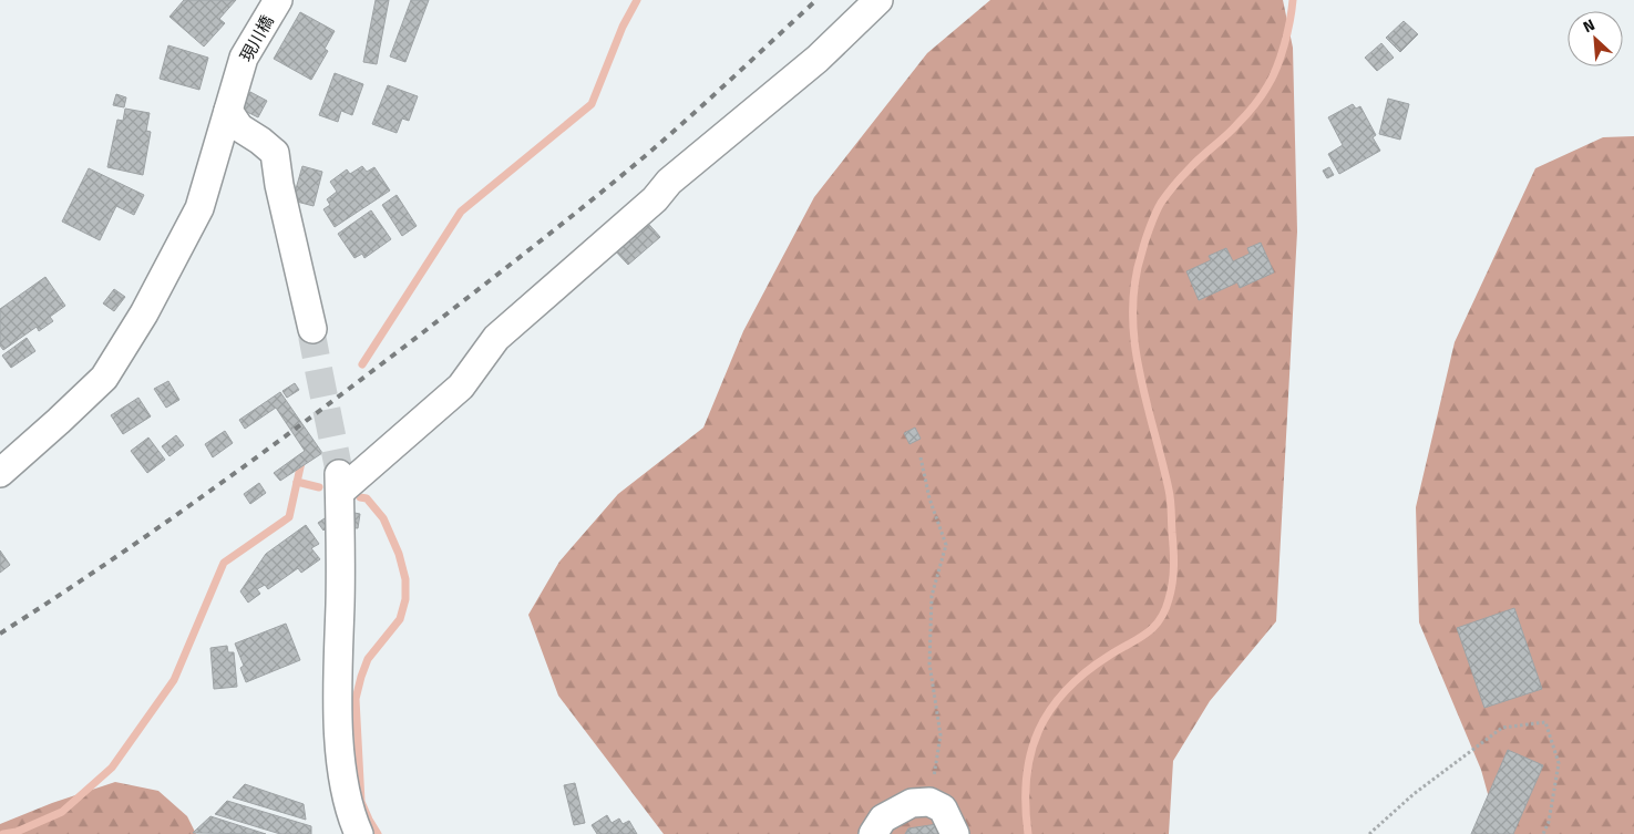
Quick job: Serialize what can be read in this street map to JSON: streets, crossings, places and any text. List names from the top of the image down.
{
  "streets": {
    "street": ["現川橋"]
  },
  "north": "top left"
}
